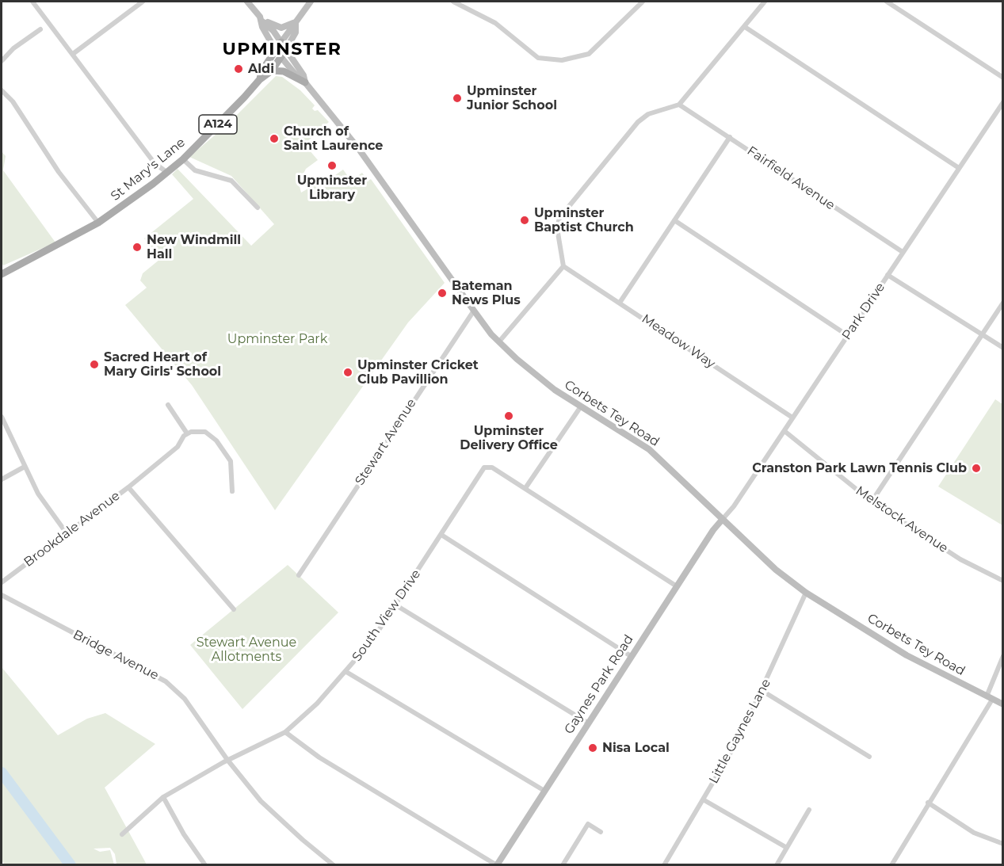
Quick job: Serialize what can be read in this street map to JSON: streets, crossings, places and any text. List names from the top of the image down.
{
  "streets": {
    "main road": [
      "A124",
      "St Mary's Lane",
      "Corbets Tey Road",
      "Gaynes Park Road"
    ],
    "street": [
      "Fairfield Avenue",
      "Park Drive",
      "Meadow Way",
      "Stewart Avenue",
      "Melstock Avenue",
      "Brookdale Avenue",
      "South View Drive",
      "Bridge Avenue",
      "Little Gaynes Lane"
    ]
  },
  "crossings": [
    ["St Mary's Lane", "Corbets Tey Road"],
    ["Fairfield Avenue", "Park Drive"],
    ["Park Drive", "Meadow Way"],
    ["Park Drive", "Corbets Tey Road"],
    ["Park Drive", "Melstock Avenue"],
    ["Park Drive", "Gaynes Park Road"],
    ["Corbets Tey Road", "Stewart Avenue"],
    ["Corbets Tey Road", "Gaynes Park Road"],
    ["Corbets Tey Road", "Little Gaynes Lane"],
    ["South View Drive", "Bridge Avenue"]
  ],
  "districts": ["UPMINSTER"],
  "parks": ["Upminster Park", "Stewart Avenue Allotments"],
  "places": [
    "Aldi",
    "Upminster Junior School",
    "Church of Saint Laurence",
    "Upminster Library",
    "Upminster Baptist Church",
    "New Windmill Hall",
    "Bateman News Plus",
    "Sacred Heart of Mary Girls' School",
    "Upminster Cricket Club Pavillion",
    "Upminster Delivery Office",
    "Cranston Park Lawn Tennis Club",
    "Nisa Local"
  ]
}
